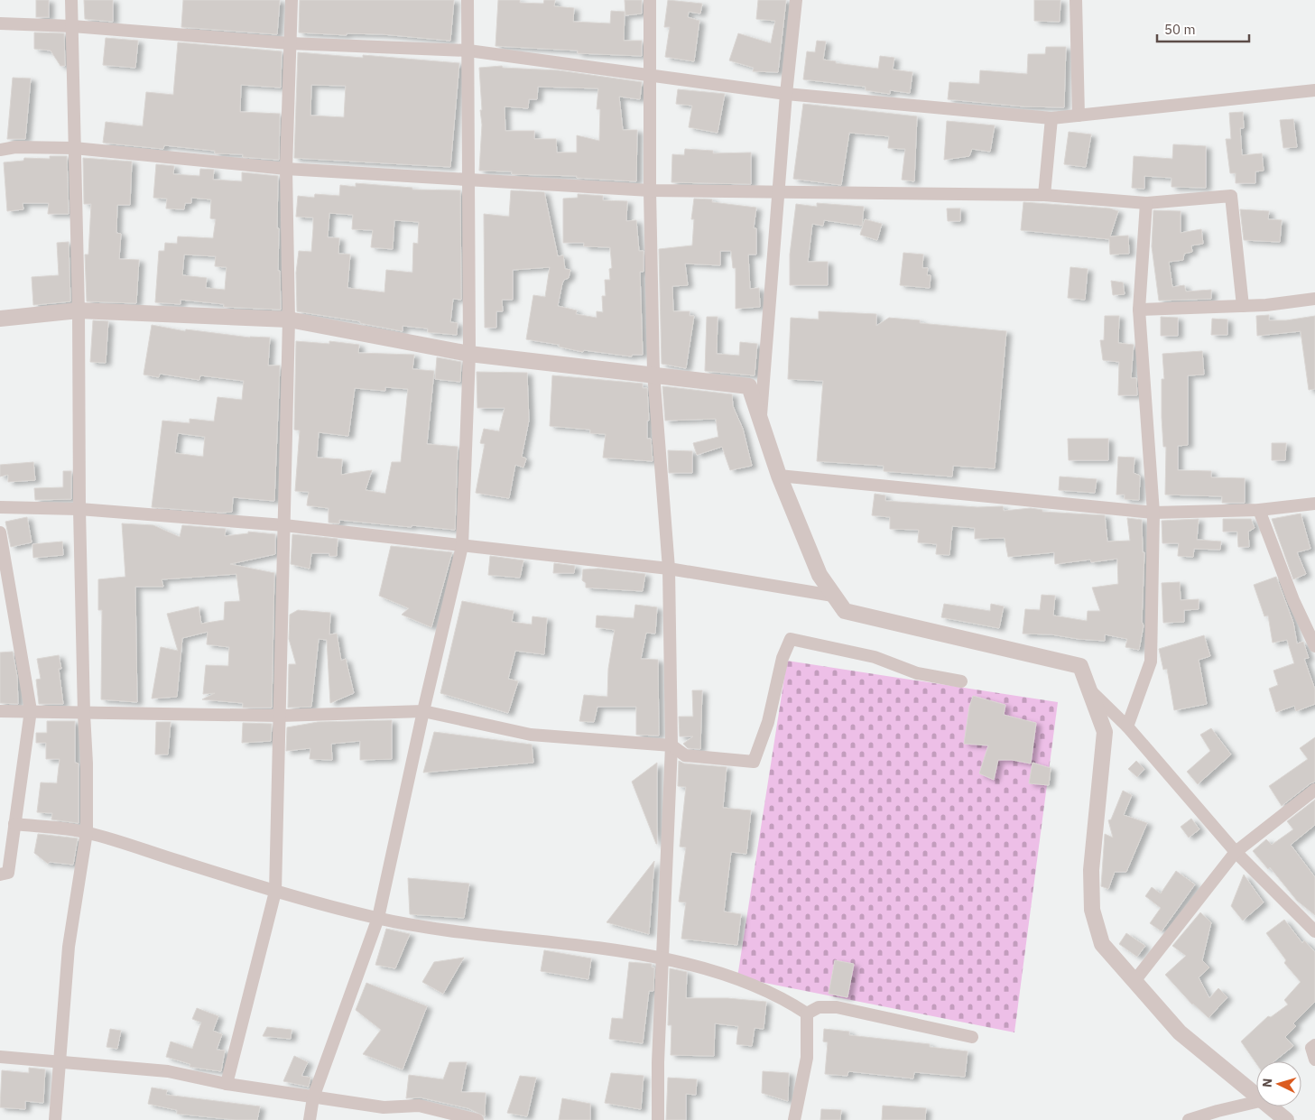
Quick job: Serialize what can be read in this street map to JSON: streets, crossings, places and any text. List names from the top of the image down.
{
  "scale_bar": "50 m",
  "north": "left"
}
